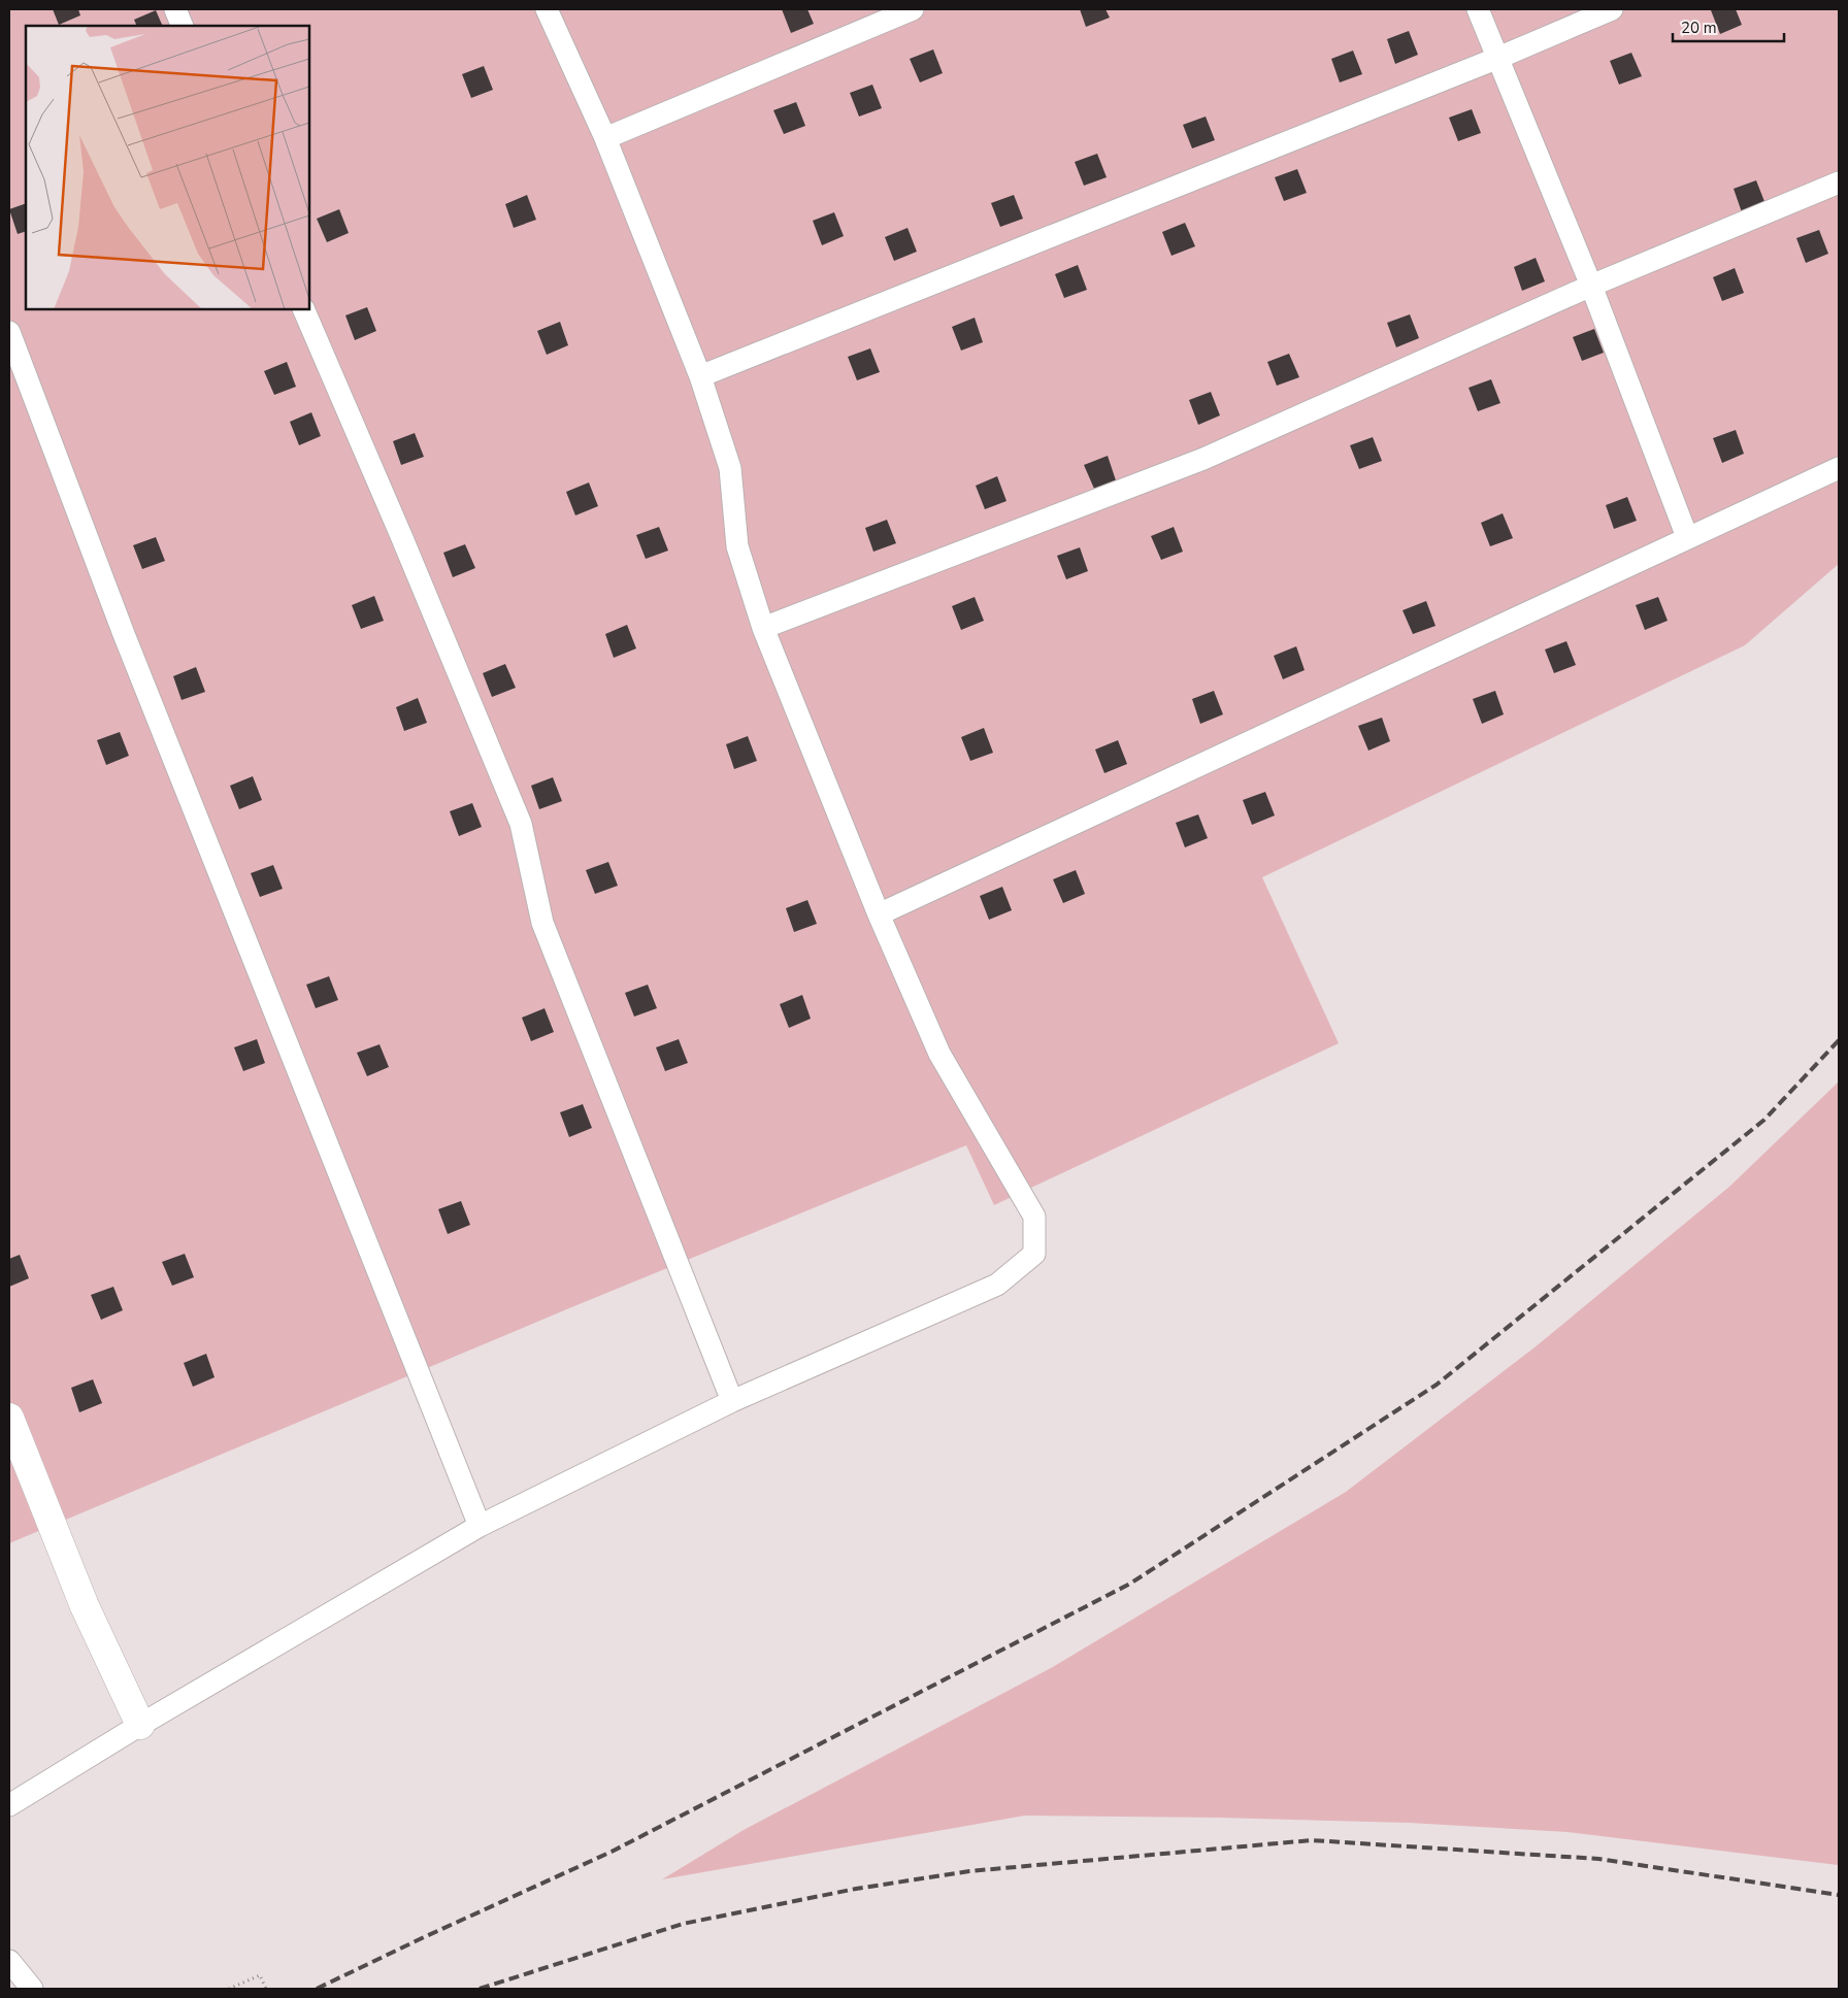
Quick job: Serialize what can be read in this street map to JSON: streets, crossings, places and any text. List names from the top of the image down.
{
  "scale_bar": "20 m"
}
